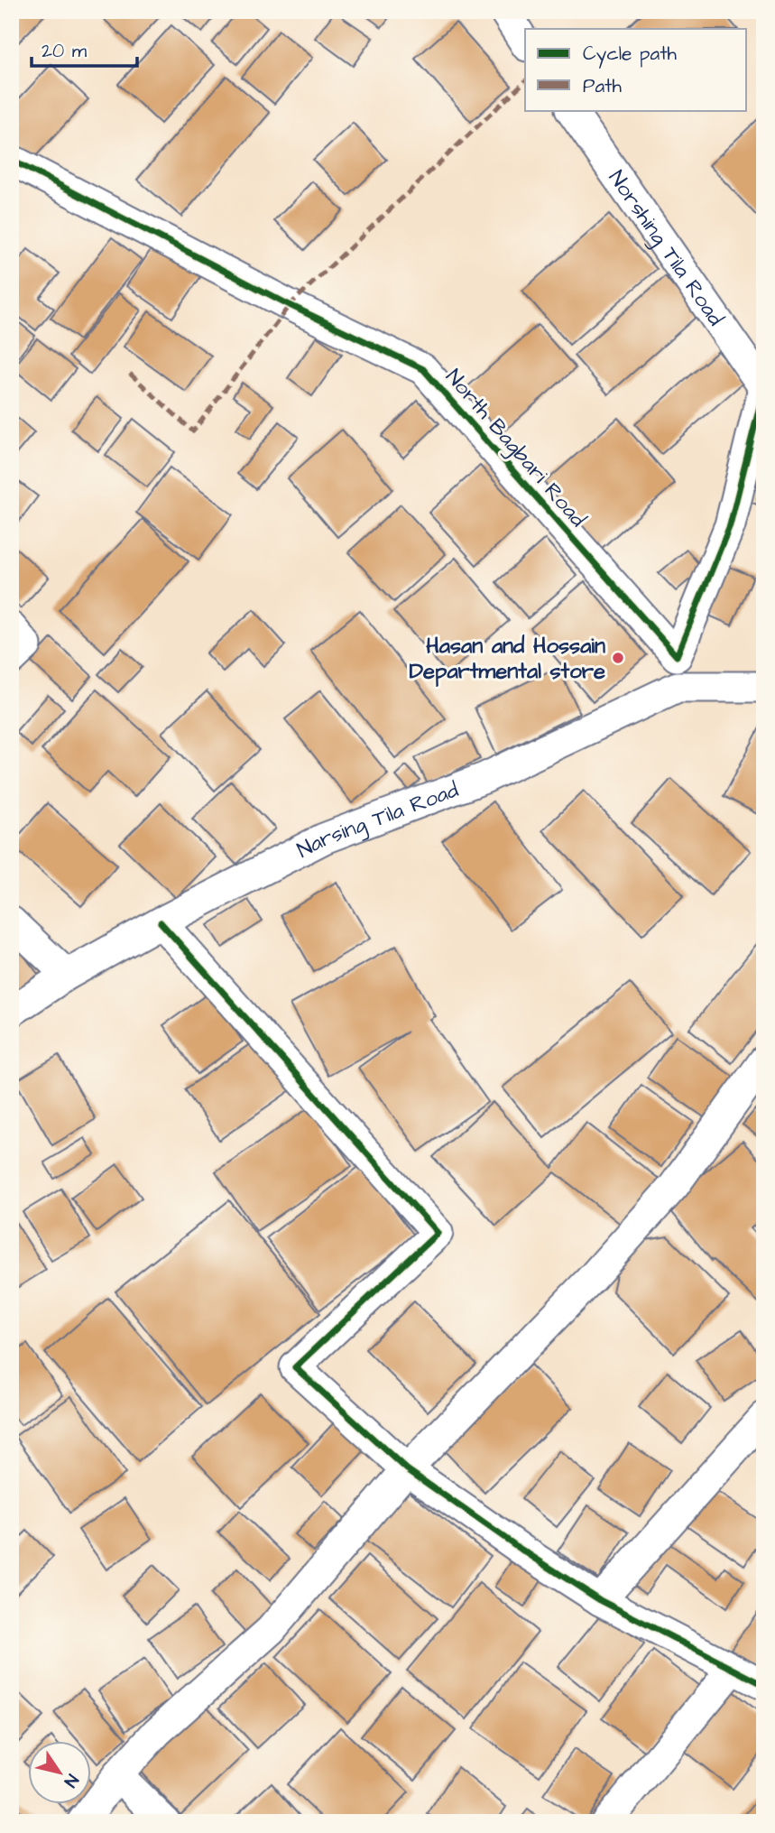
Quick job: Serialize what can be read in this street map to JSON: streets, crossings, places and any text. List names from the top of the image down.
{
  "streets": {
    "street": ["Norshing Tila Road", "North Bagbari Road", "Narsing Tila Road"]
  },
  "places": ["Hasan and Hossain Departmental store"],
  "legend": ["Cycle path", "Path"],
  "scale_bar": "20 m",
  "north": "bottom right"
}
